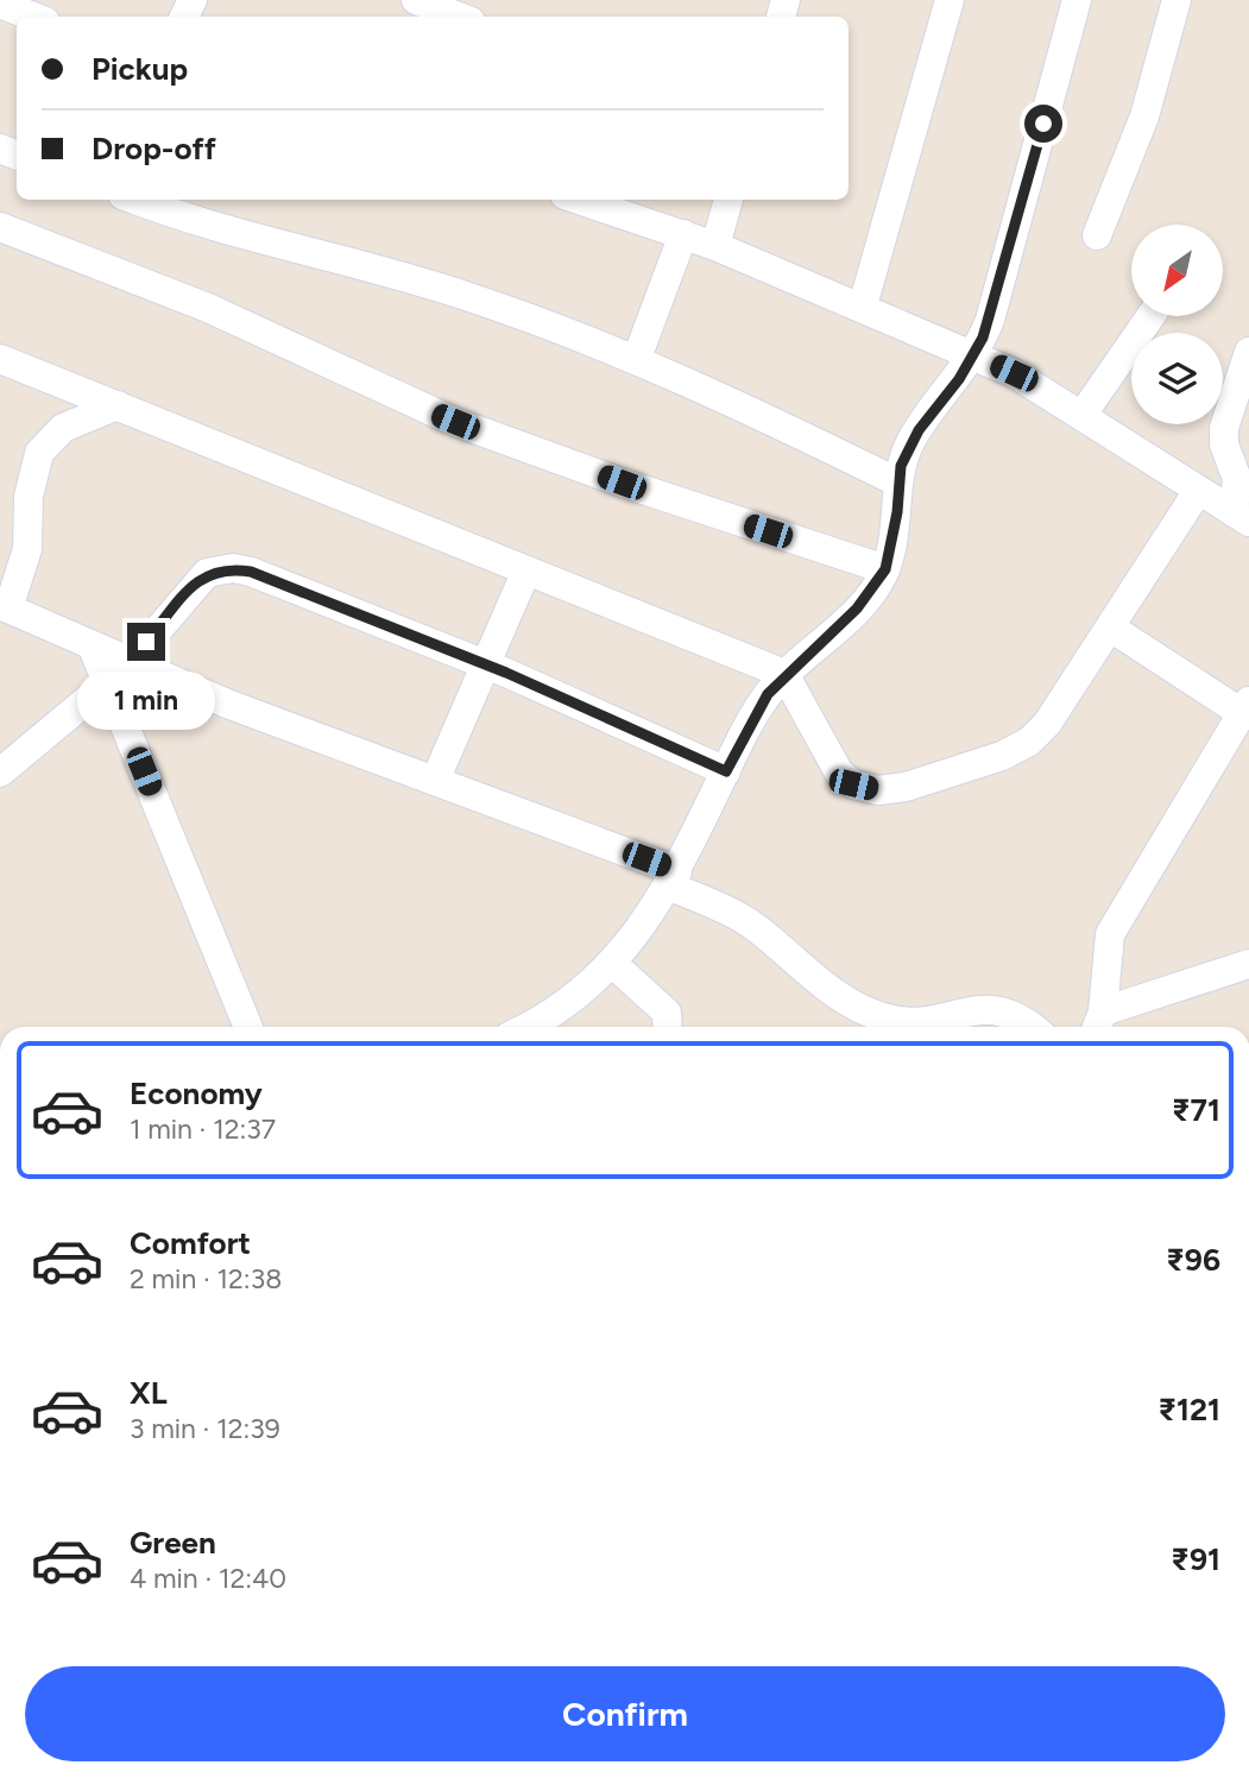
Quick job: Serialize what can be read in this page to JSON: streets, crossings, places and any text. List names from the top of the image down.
{
  "north": "bottom left",
  "page": {
    "banner": ["Pickup", "Drop-off"],
    "bubble": "1 min",
    "list": [
      {
        "name": "Economy",
        "note": "1 min · 12:37",
        "value": "₹71"
      },
      {
        "name": "Comfort",
        "note": "2 min · 12:38",
        "value": "₹96"
      },
      {
        "name": "XL",
        "note": "3 min · 12:39",
        "value": "₹121"
      },
      {
        "name": "Green",
        "note": "4 min · 12:40",
        "value": "₹91"
      }
    ],
    "buttons": "Confirm"
  }
}
